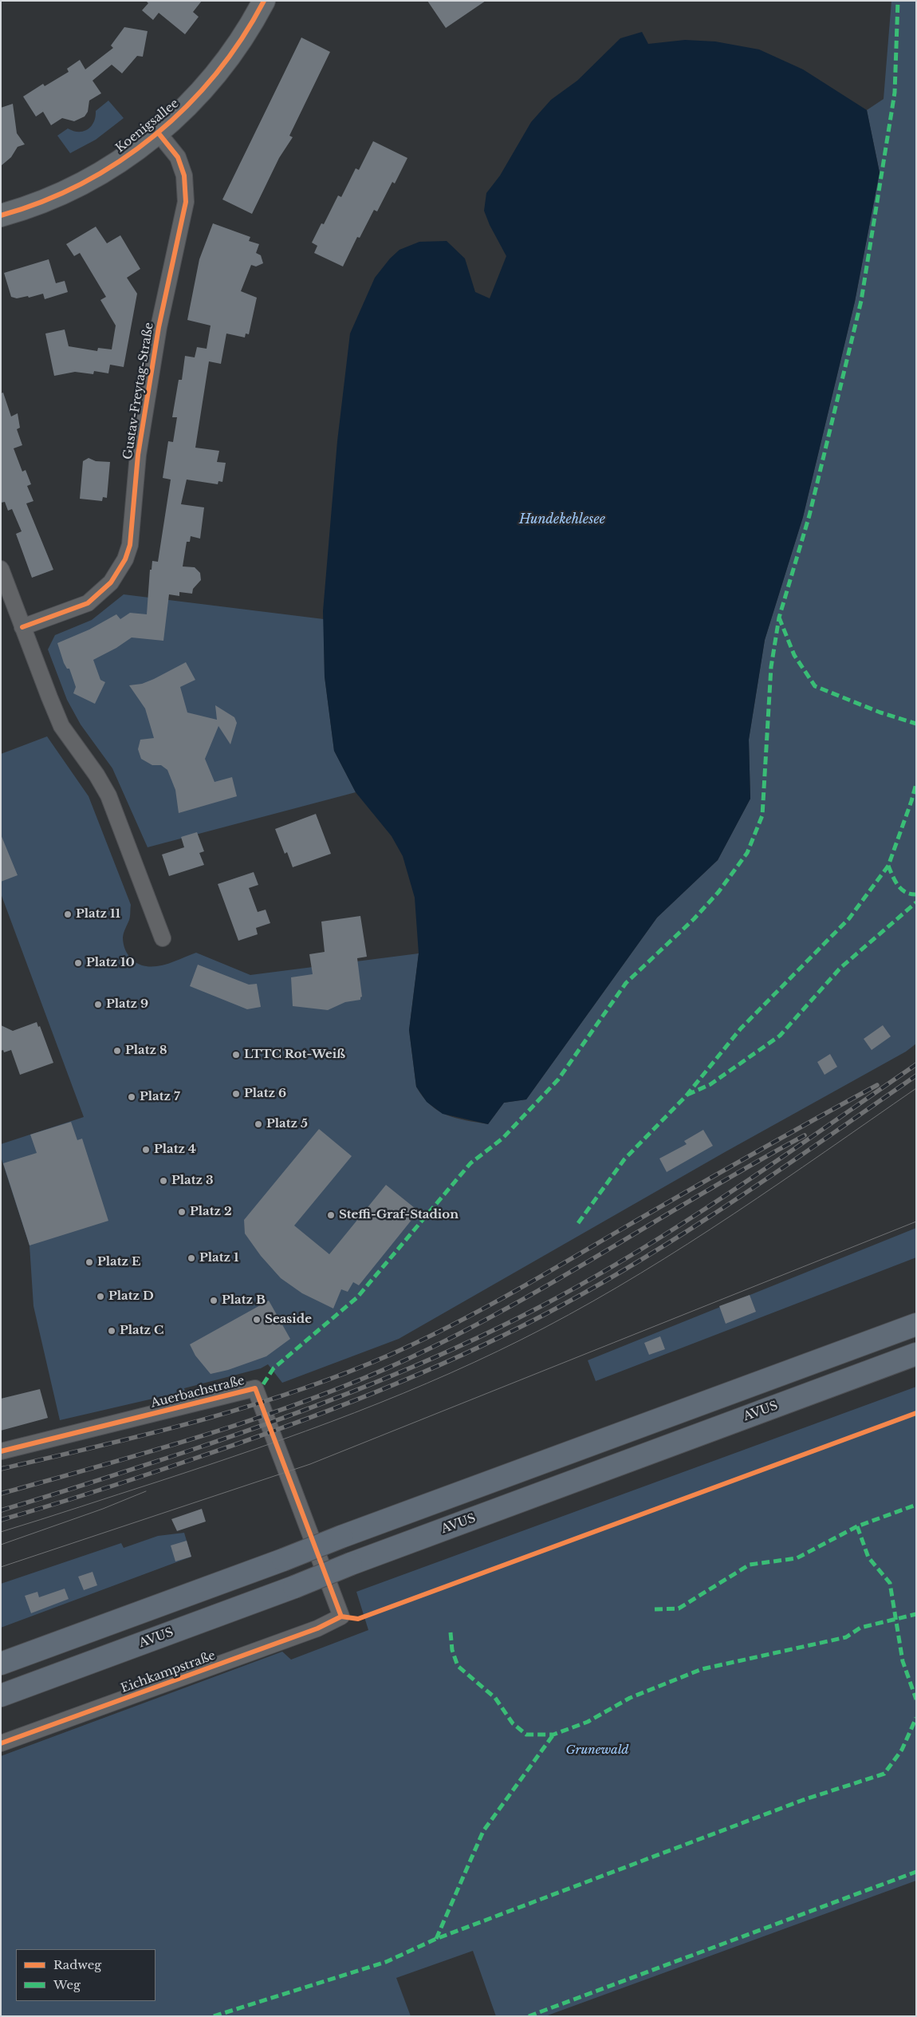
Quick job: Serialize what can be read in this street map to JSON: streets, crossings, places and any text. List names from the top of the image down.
{
  "streets": {
    "highway": ["AVUS"],
    "main road": ["Koenigsallee"],
    "street": ["Gustav-Freytag-Straße", "Auerbachstraße", "Eichkampstraße"]
  },
  "crossings": [
    ["Koenigsallee", "Gustav-Freytag-Straße"],
    ["Auerbachstraße", "Eichkampstraße"]
  ],
  "water": ["Hundekehlesee"],
  "parks": ["Grunewald"],
  "places": [
    "Platz 11",
    "Platz 10",
    "Platz 9",
    "Platz 8",
    "LTTC Rot-Weiß",
    "Platz 6",
    "Platz 7",
    "Platz 5",
    "Platz 4",
    "Platz 3",
    "Platz 2",
    "Steffi-Graf-Stadion",
    "Platz 1",
    "Platz E",
    "Platz D",
    "Platz B",
    "Seaside",
    "Platz C"
  ],
  "legend": ["Radweg", "Weg"]
}
